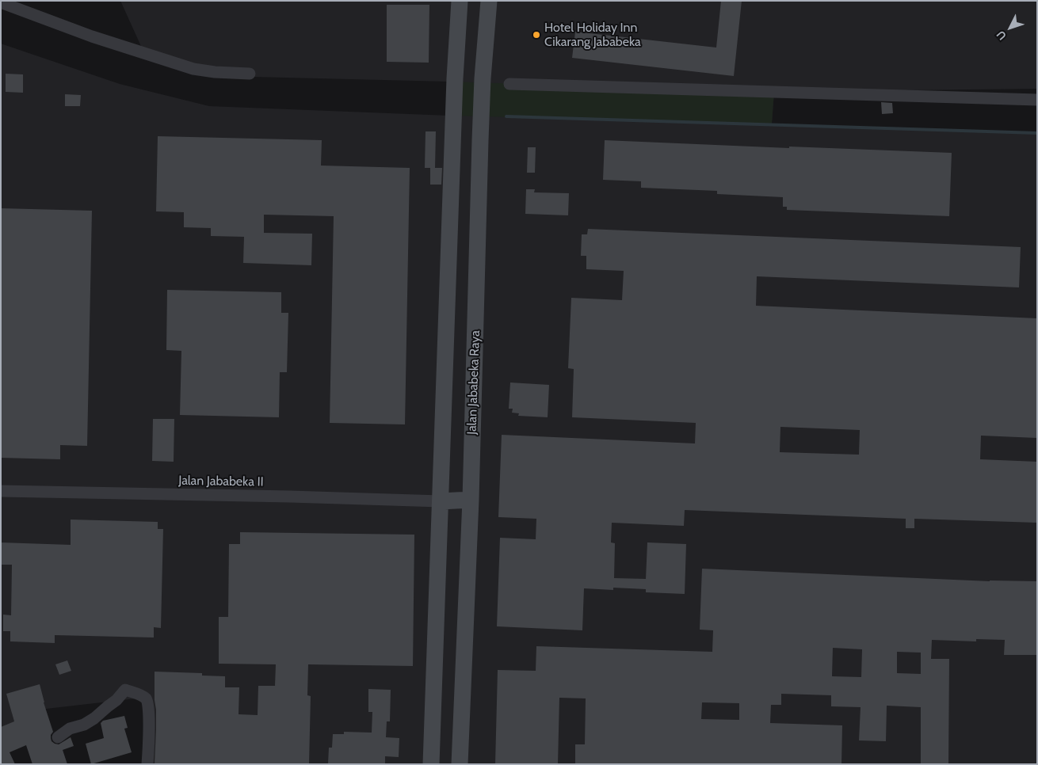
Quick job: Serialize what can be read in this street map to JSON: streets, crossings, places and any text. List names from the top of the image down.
{
  "streets": {
    "main road": ["Jalan Jababeka Raya"],
    "street": ["Jalan Jababeka II"]
  },
  "places": ["Hotel Holiday Inn Cikarang Jababeka"],
  "north": "bottom left"
}
